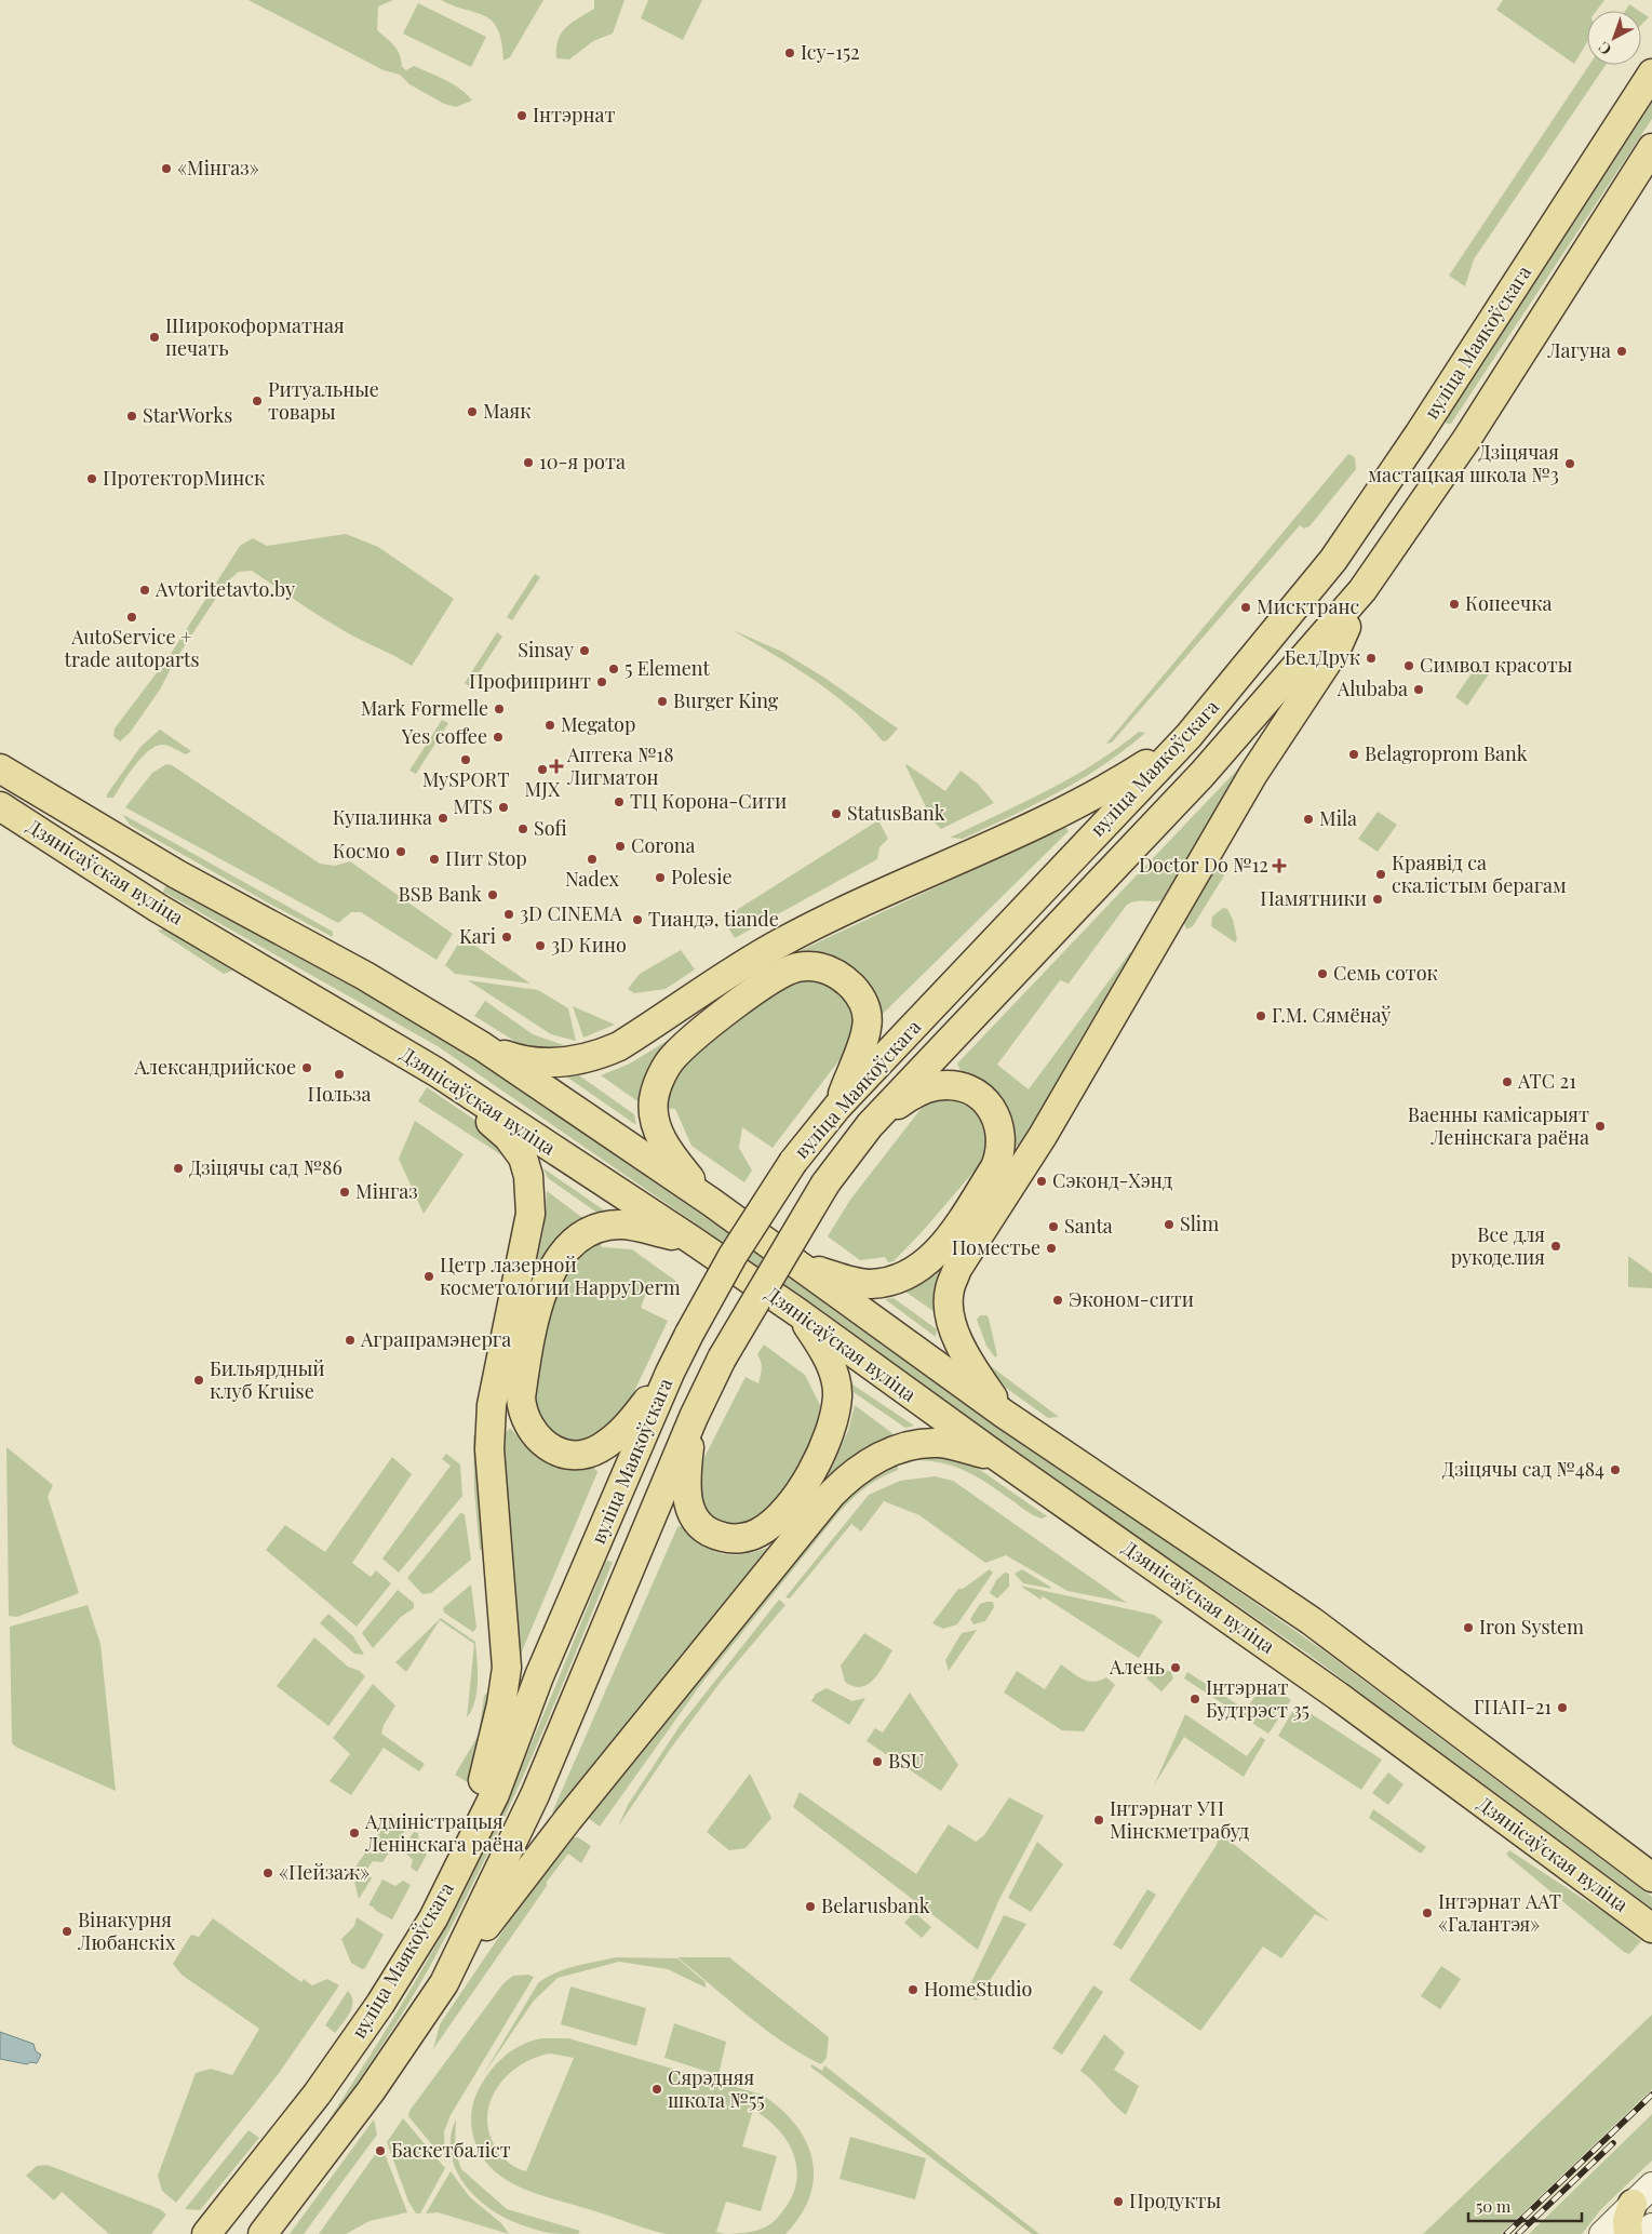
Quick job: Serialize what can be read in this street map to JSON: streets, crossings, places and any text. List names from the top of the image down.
{
  "streets": {
    "main road": ["вуліца Маякоўскага", "Дзянісаўская вуліца"]
  },
  "places": {
    "other": [
      "Ісу-152",
      "Інтэрнат",
      "«Мінгаз»",
      "Широкоформатная печать",
      "Лагуна",
      "Ритуальные товары",
      "Маяк",
      "StarWorks",
      "10-я рота",
      "Дзіцячая мастацкая школа №3",
      "ПротекторМинск",
      "Avtoritetavto.by",
      "Копеечка",
      "Мисктранс",
      "AutoService + trade autoparts",
      "Sinsay",
      "БелДрук",
      "Символ красоты",
      "5 Element",
      "Профипринт",
      "Alubaba",
      "Burger King",
      "Mark Formelle",
      "Megatop",
      "Yes coffee",
      "Belagroprom Bank",
      "MySPORT",
      "MJX",
      "ТЦ Корона-Сити",
      "MTS",
      "StatusBank",
      "Купалинка",
      "Mila",
      "Sofi",
      "Corona",
      "Космо",
      "Пит Stop",
      "Nadex",
      "Краявід са скалістым берагам",
      "Polesie",
      "BSB Bank",
      "Памятники",
      "3D CINEMA",
      "Тиандэ, tiande",
      "Kari",
      "3D Кино",
      "Семь соток",
      "Г.М. Сямёнаў",
      "Александрийское",
      "Польза",
      "АТС 21",
      "Ваенны камісарыят Ленінскага раёна",
      "Дзіцячы сад №86",
      "Сэконд-Хэнд",
      "Мінгаз",
      "Slim",
      "Santa",
      "Все для рукоделия",
      "Поместье",
      "Цетр лазерной косметологии HappyDerm",
      "Эконом-сити",
      "Аграпрамэнерга",
      "Бильярдный клуб Kruise",
      "Дзіцячы сад №484",
      "Iron System",
      "Алень",
      "Інтэрнат Будтрэст 35",
      "ГПАП-21",
      "BSU",
      "Інтэрнат УП Мінскметрабуд",
      "Адміністрацыя Ленінскага раёна",
      "«Пейзаж»",
      "Belarusbank",
      "Інтэрнат ААТ «Галантэя»",
      "Вінакурня Любанскіх",
      "HomeStudio",
      "Сярэдняя школа №55",
      "Баскетбаліст",
      "Продукты"
    ],
    "health": ["Аптека №18 Лигматон", "Doctor Do №12"]
  },
  "scale_bar": "50 m",
  "north": "bottom left"
}
